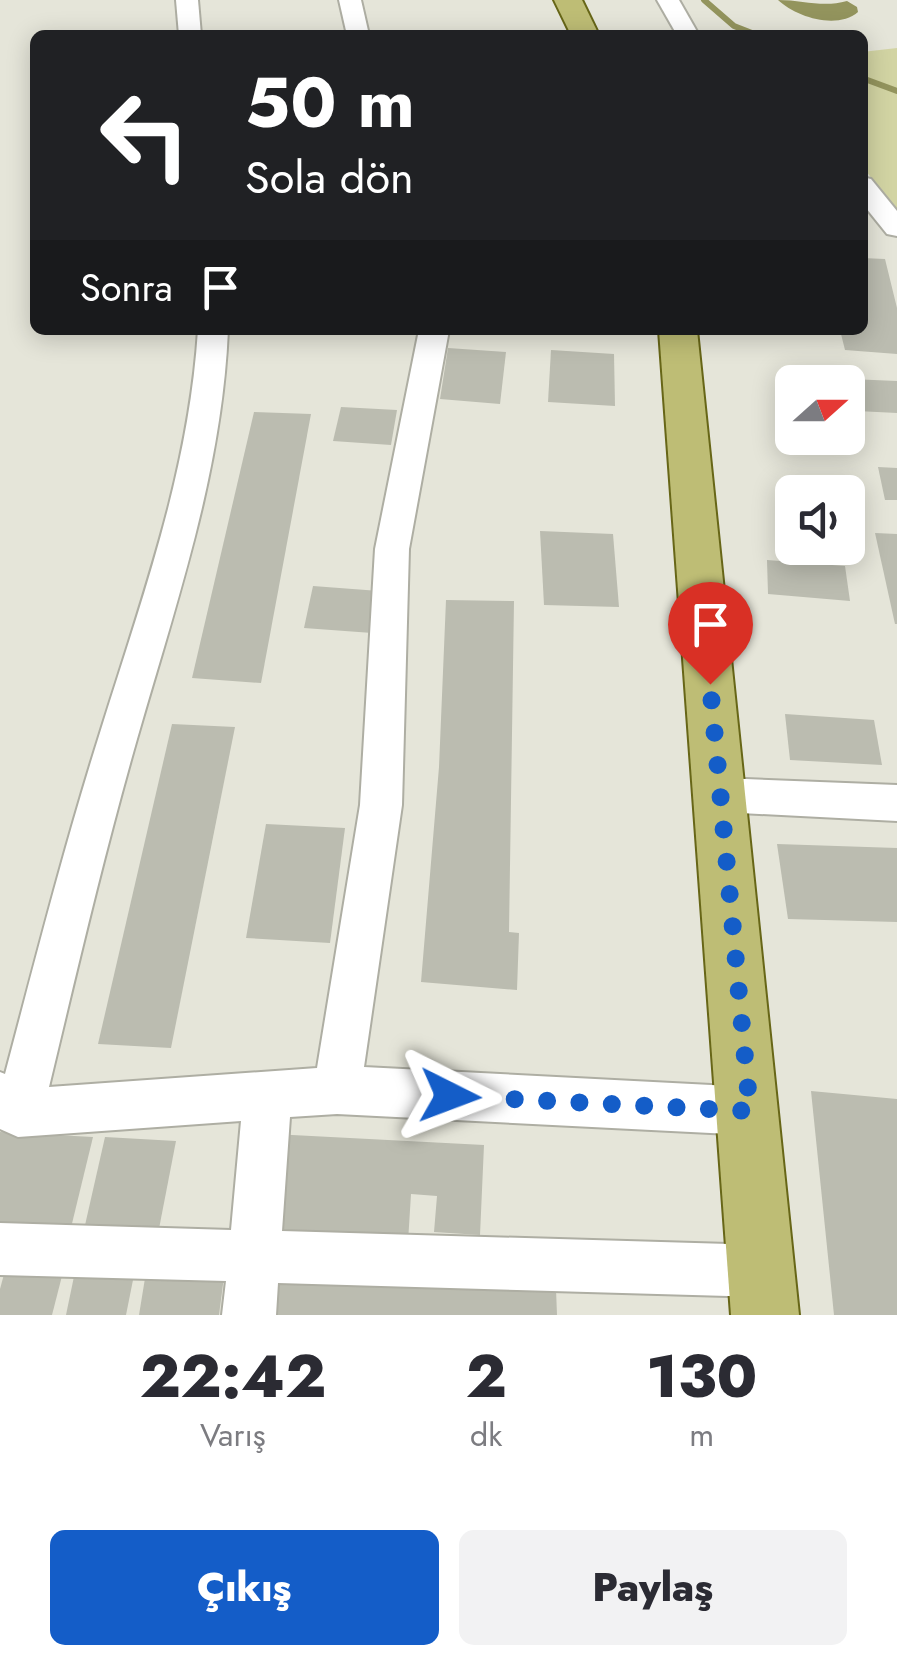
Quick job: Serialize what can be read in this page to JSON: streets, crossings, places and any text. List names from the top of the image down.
{
  "north": "right",
  "page": {
    "turn": ["50 m", "Sola dön"],
    "then": "Sonra",
    "eta": [
      "22:42",
      "Varış",
      "2",
      "dk",
      "130",
      "m"
    ],
    "buttons": ["Çıkış", "Paylaş"]
  }
}
